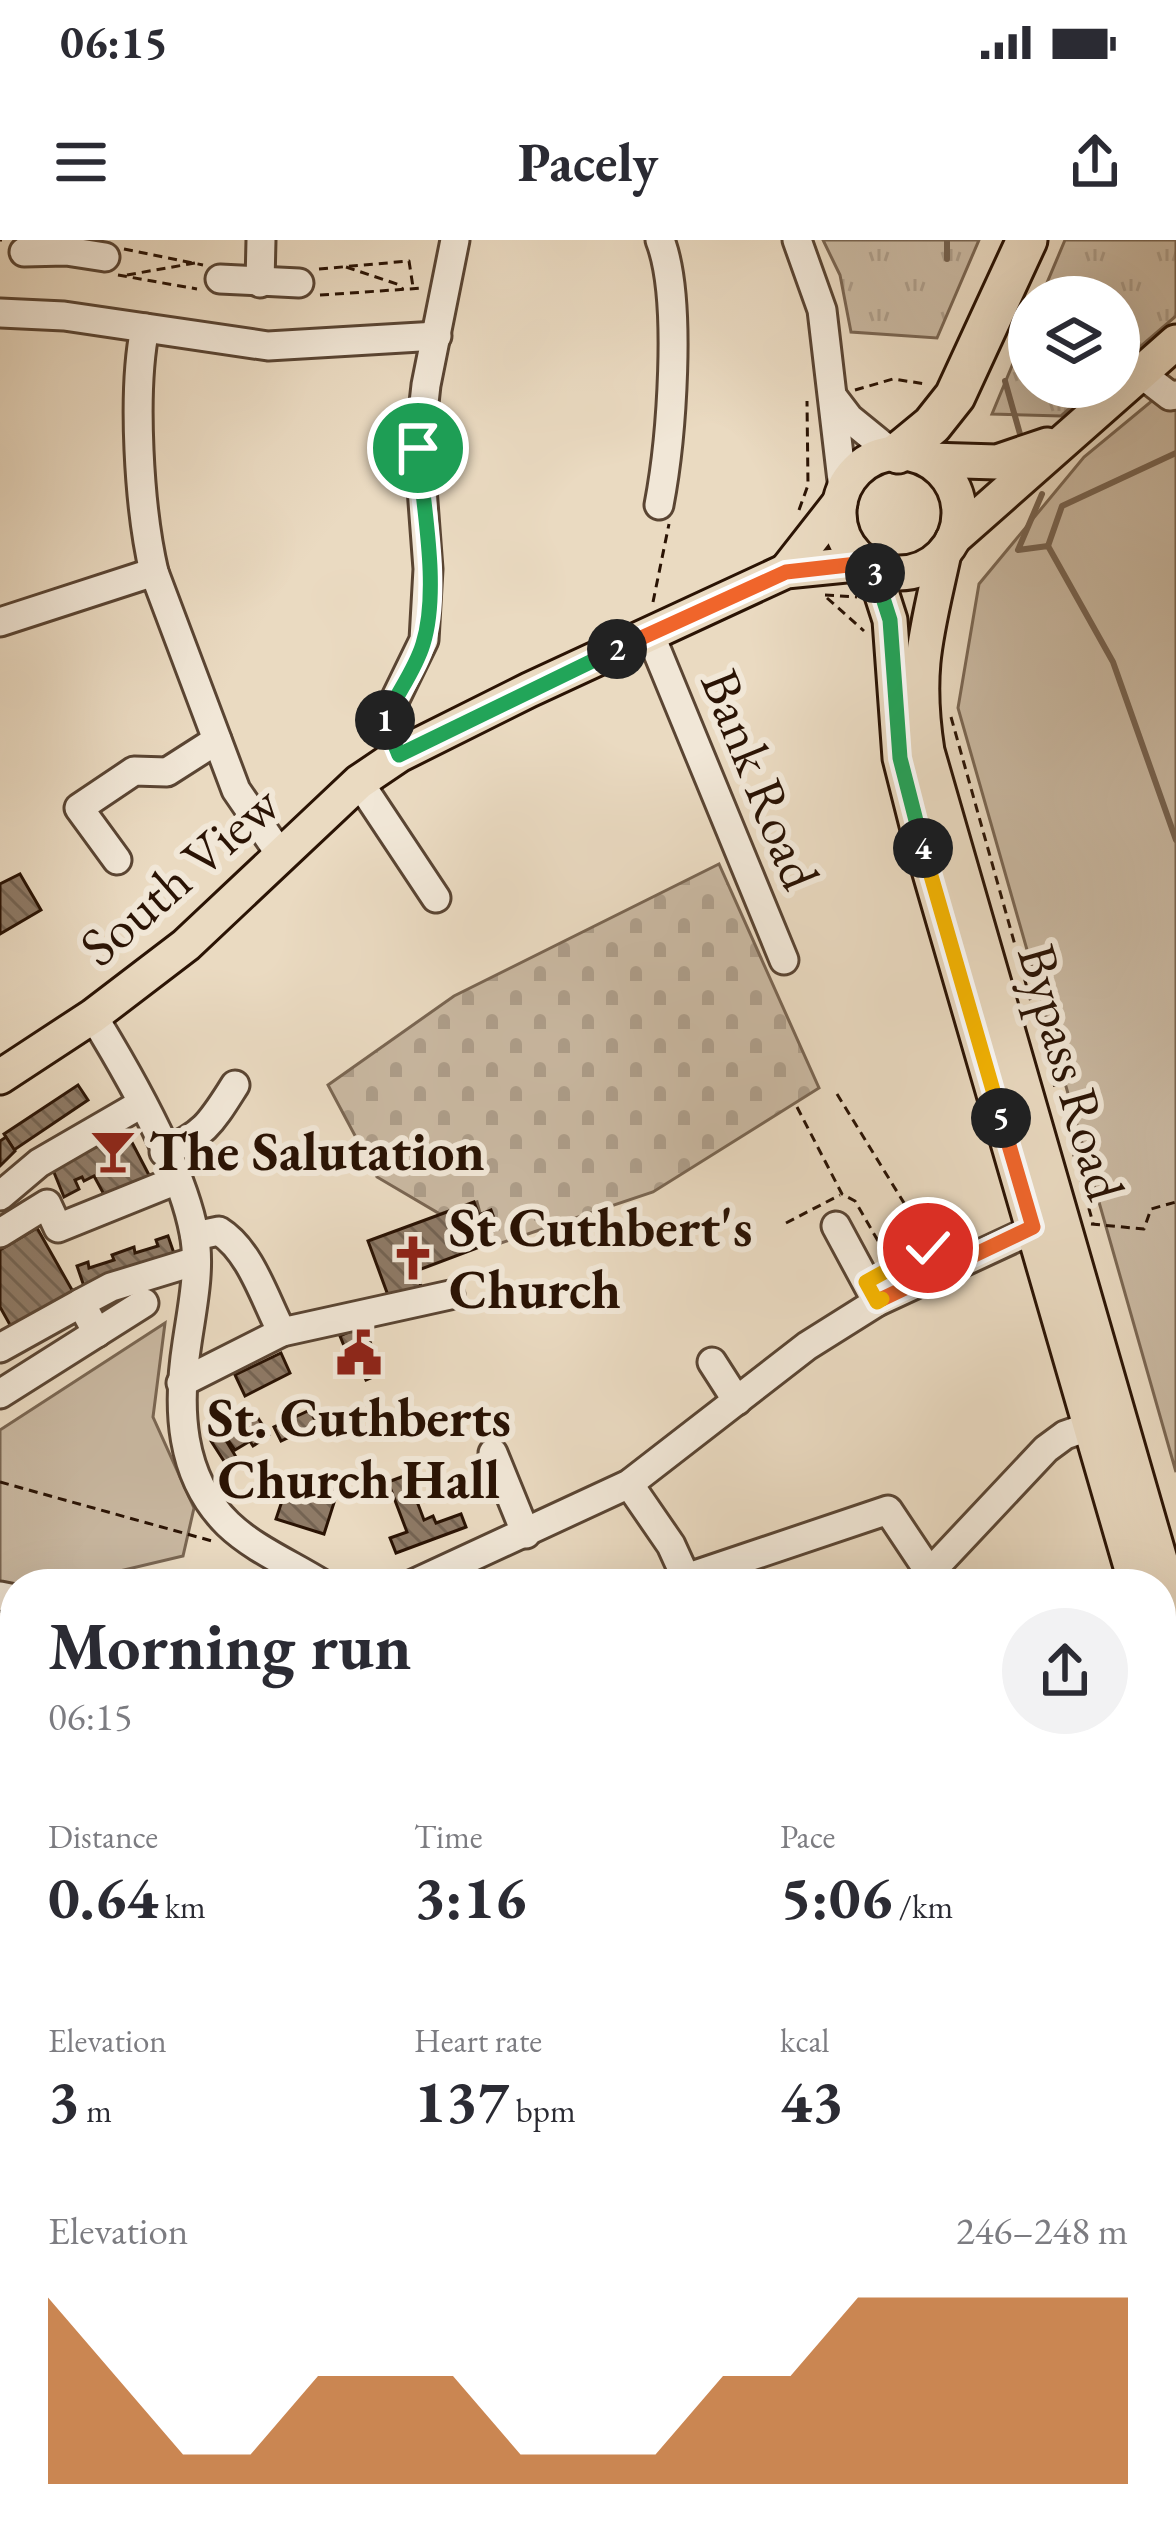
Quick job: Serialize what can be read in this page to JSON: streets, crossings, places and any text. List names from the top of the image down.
{
  "streets": {
    "main road": ["South View", "Bypass Road"],
    "street": ["Bank Road"]
  },
  "crossings": [
    ["Bank Road", "South View"]
  ],
  "places": {
    "bar": ["The Salutation"],
    "church": ["St Cuthbert's Church"],
    "public building": ["St. Cuthberts Church Hall"]
  },
  "page": {
    "status": "06:15",
    "header": "Pacely",
    "pins": [
      "3",
      "2",
      "1",
      "4",
      "5"
    ],
    "heading": ["Morning run", "06:15"],
    "stats": [
      ["Distance", "0.64 km"],
      ["Time", "3:16"],
      ["Pace", "5:06 /km"],
      ["Elevation", "3 m"],
      ["Heart rate", "137 bpm"],
      ["kcal", "43"]
    ],
    "chart": ["Elevation", "246–248 m"]
  }
}
